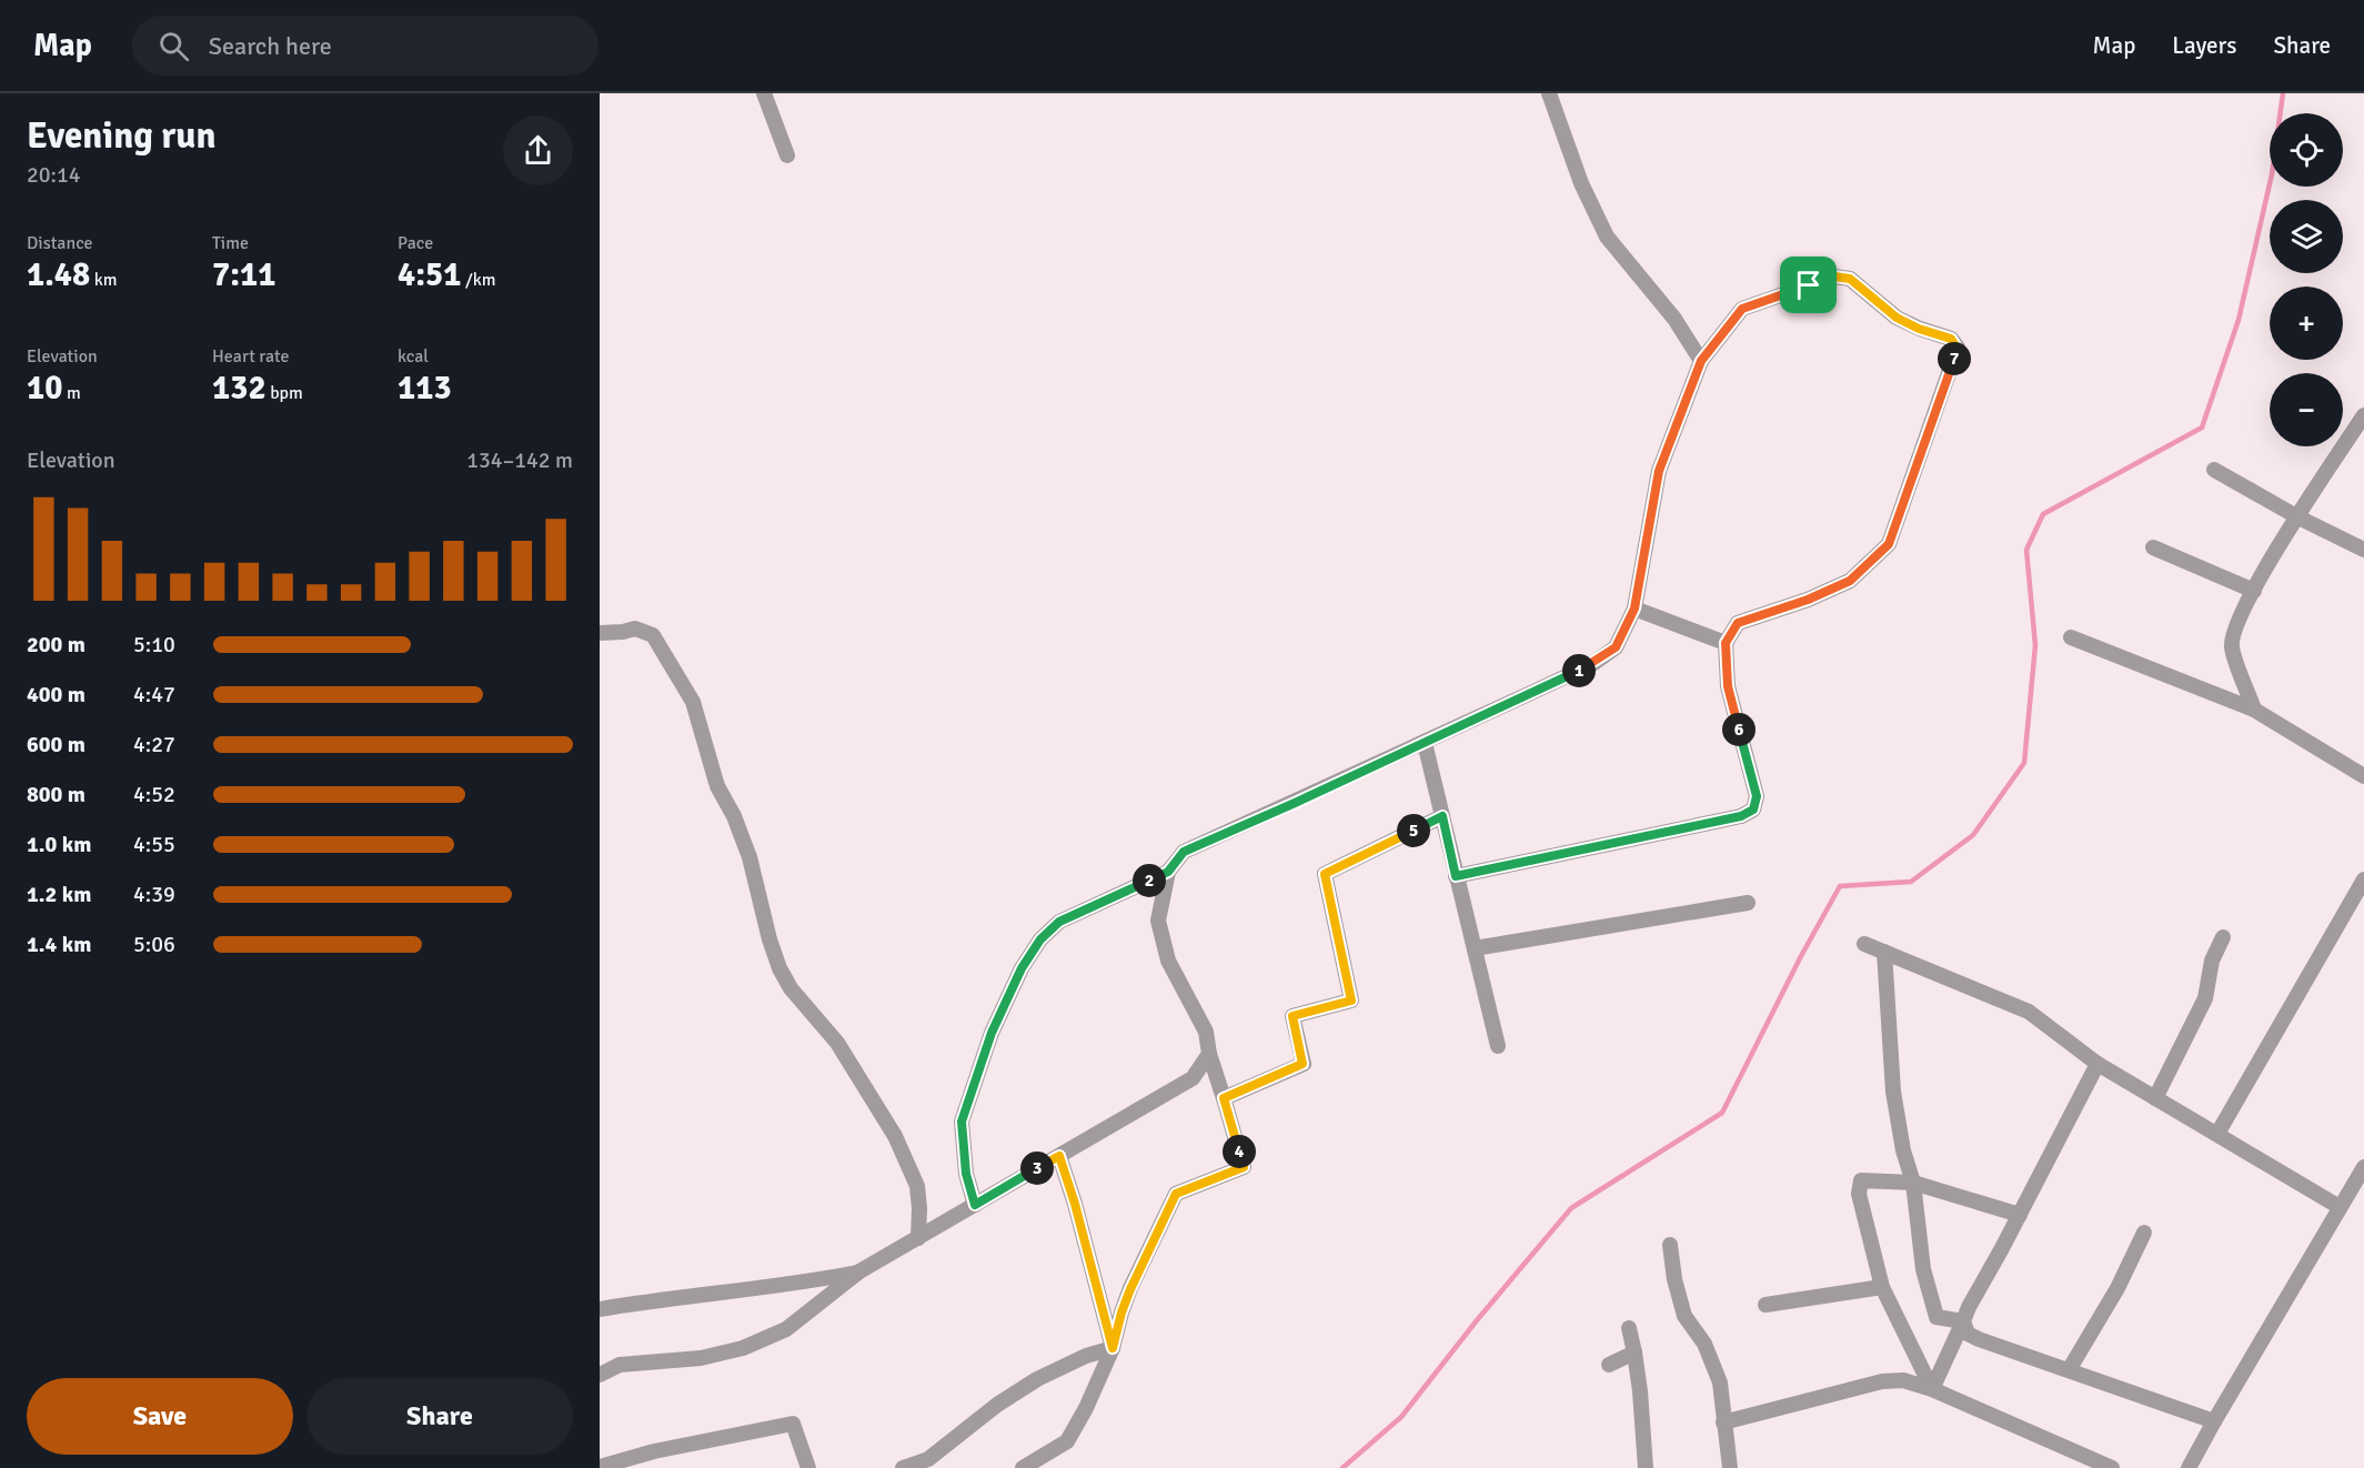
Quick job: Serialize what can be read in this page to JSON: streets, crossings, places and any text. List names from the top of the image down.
{
  "page": {
    "header": "Map",
    "search": "Search here",
    "nav": ["Map", "Layers", "Share"],
    "heading": ["Evening run", "20:14"],
    "map_buttons": ["+", "−"],
    "stats": [
      ["Distance", "1.48 km"],
      ["Time", "7:11"],
      ["Pace", "4:51 /km"],
      ["Elevation", "10 m"],
      ["Heart rate", "132 bpm"],
      ["kcal", "113"]
    ],
    "pins": [
      "7",
      "1",
      "6",
      "5",
      "2",
      "4",
      "3"
    ],
    "chart": ["Elevation", "134–142 m"],
    "list": [
      {
        "name": "200 m",
        "note": "5:10"
      },
      {
        "name": "400 m",
        "note": "4:47"
      },
      {
        "name": "600 m",
        "note": "4:27"
      },
      {
        "name": "800 m",
        "note": "4:52"
      },
      {
        "name": "1.0 km",
        "note": "4:55"
      },
      {
        "name": "1.2 km",
        "note": "4:39"
      },
      {
        "name": "1.4 km",
        "note": "5:06"
      }
    ],
    "buttons": ["Save", "Share"]
  }
}
